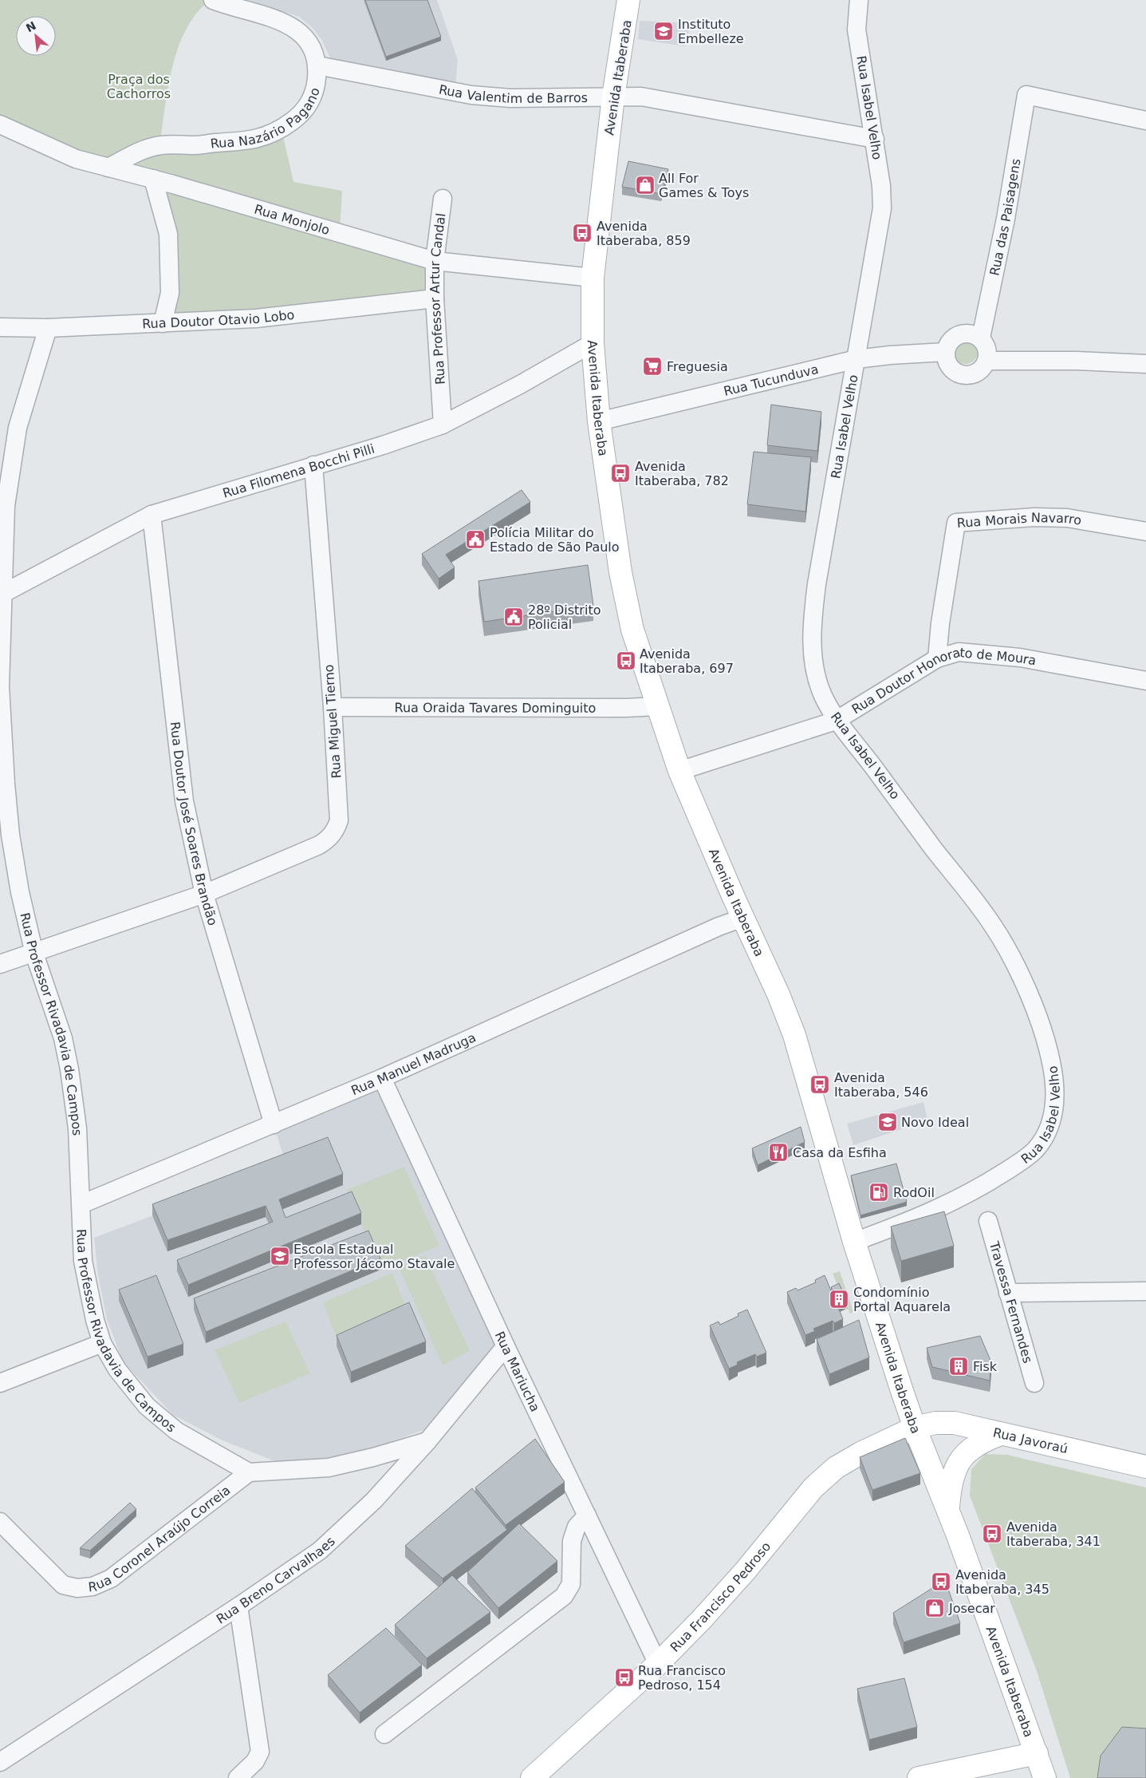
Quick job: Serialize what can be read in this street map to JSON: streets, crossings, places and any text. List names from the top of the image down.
{
  "streets": {
    "main road": ["Avenida Itaberaba", "Rua Javoraú", "Rua Francisco Pedroso"],
    "street": [
      "Rua Valentim de Barros",
      "Rua Isabel Velho",
      "Rua Nazário Pagano",
      "Rua das Paisagens",
      "Rua Monjolo",
      "Rua Professor Artur Candal",
      "Rua Doutor Otavio Lobo",
      "Rua Tucunduva",
      "Rua Filomena Bocchi Pilli",
      "Rua Morais Navarro",
      "Rua Doutor Honorato de Moura",
      "Rua Oraida Tavares Dominguito",
      "Rua Miguel Tierno",
      "Rua Doutor José Soares Brandão",
      "Rua Professor Rivadavia de Campos",
      "Rua Manuel Madruga",
      "Travessa Fernandes",
      "Rua Mariucha",
      "Rua Coronel Araújo Correia",
      "Rua Breno Carvalhaes"
    ]
  },
  "crossings": [
    ["Avenida Itaberaba", "Rua Valentim de Barros"],
    ["Avenida Itaberaba", "Rua Isabel Velho"],
    ["Avenida Itaberaba", "Rua Monjolo"],
    ["Avenida Itaberaba", "Rua Tucunduva"],
    ["Avenida Itaberaba", "Rua Filomena Bocchi Pilli"],
    ["Avenida Itaberaba", "Rua Doutor Honorato de Moura"],
    ["Avenida Itaberaba", "Rua Oraida Tavares Dominguito"],
    ["Avenida Itaberaba", "Rua Manuel Madruga"],
    ["Avenida Itaberaba", "Rua Javoraú"],
    ["Avenida Itaberaba", "Rua Francisco Pedroso"],
    ["Rua Valentim de Barros", "Rua Isabel Velho"],
    ["Rua Valentim de Barros", "Rua Nazário Pagano"],
    ["Rua Isabel Velho", "Rua Tucunduva"],
    ["Rua Isabel Velho", "Rua Doutor Honorato de Moura"],
    ["Rua Nazário Pagano", "Rua Monjolo"],
    ["Rua das Paisagens", "Rua Tucunduva"],
    ["Rua Monjolo", "Rua Professor Artur Candal"],
    ["Rua Professor Artur Candal", "Rua Doutor Otavio Lobo"],
    ["Rua Professor Artur Candal", "Rua Filomena Bocchi Pilli"],
    ["Rua Doutor Otavio Lobo", "Rua Professor Rivadavia de Campos"],
    ["Rua Filomena Bocchi Pilli", "Rua Miguel Tierno"],
    ["Rua Filomena Bocchi Pilli", "Rua Doutor José Soares Brandão"],
    ["Rua Filomena Bocchi Pilli", "Rua Professor Rivadavia de Campos"],
    ["Rua Morais Navarro", "Rua Doutor Honorato de Moura"],
    ["Rua Oraida Tavares Dominguito", "Rua Miguel Tierno"],
    ["Rua Miguel Tierno", "Rua Doutor José Soares Brandão"],
    ["Rua Miguel Tierno", "Rua Professor Rivadavia de Campos"],
    ["Rua Doutor José Soares Brandão", "Rua Manuel Madruga"],
    ["Rua Professor Rivadavia de Campos", "Rua Manuel Madruga"],
    ["Rua Professor Rivadavia de Campos", "Rua Coronel Araújo Correia"],
    ["Rua Manuel Madruga", "Rua Mariucha"],
    ["Rua Mariucha", "Rua Breno Carvalhaes"],
    ["Rua Mariucha", "Rua Francisco Pedroso"],
    ["Rua Javoraú", "Rua Francisco Pedroso"]
  ],
  "parks": ["Praça dos Cachorros"],
  "places": {
    "school or university": ["Instituto Embelleze", "Novo Ideal", "Escola Estadual Professor Jácomo Stavale"],
    "shop": ["All For Games & Toys", "Josecar"],
    "bus stop": [
      "Avenida Itaberaba, 859",
      "Avenida Itaberaba, 782",
      "Avenida Itaberaba, 697",
      "Avenida Itaberaba, 546",
      "Avenida Itaberaba, 341",
      "Avenida Itaberaba, 345",
      "Rua Francisco Pedroso, 154"
    ],
    "supermarket": ["Freguesia"],
    "public building": ["Polícia Militar do Estado de São Paulo", "28º Distrito Policial"],
    "restaurant": ["Casa da Esfiha"],
    "fuel station": ["RodOil"],
    "building": ["Condomínio Portal Aquarela", "Fisk"]
  },
  "north": "top left"
}
